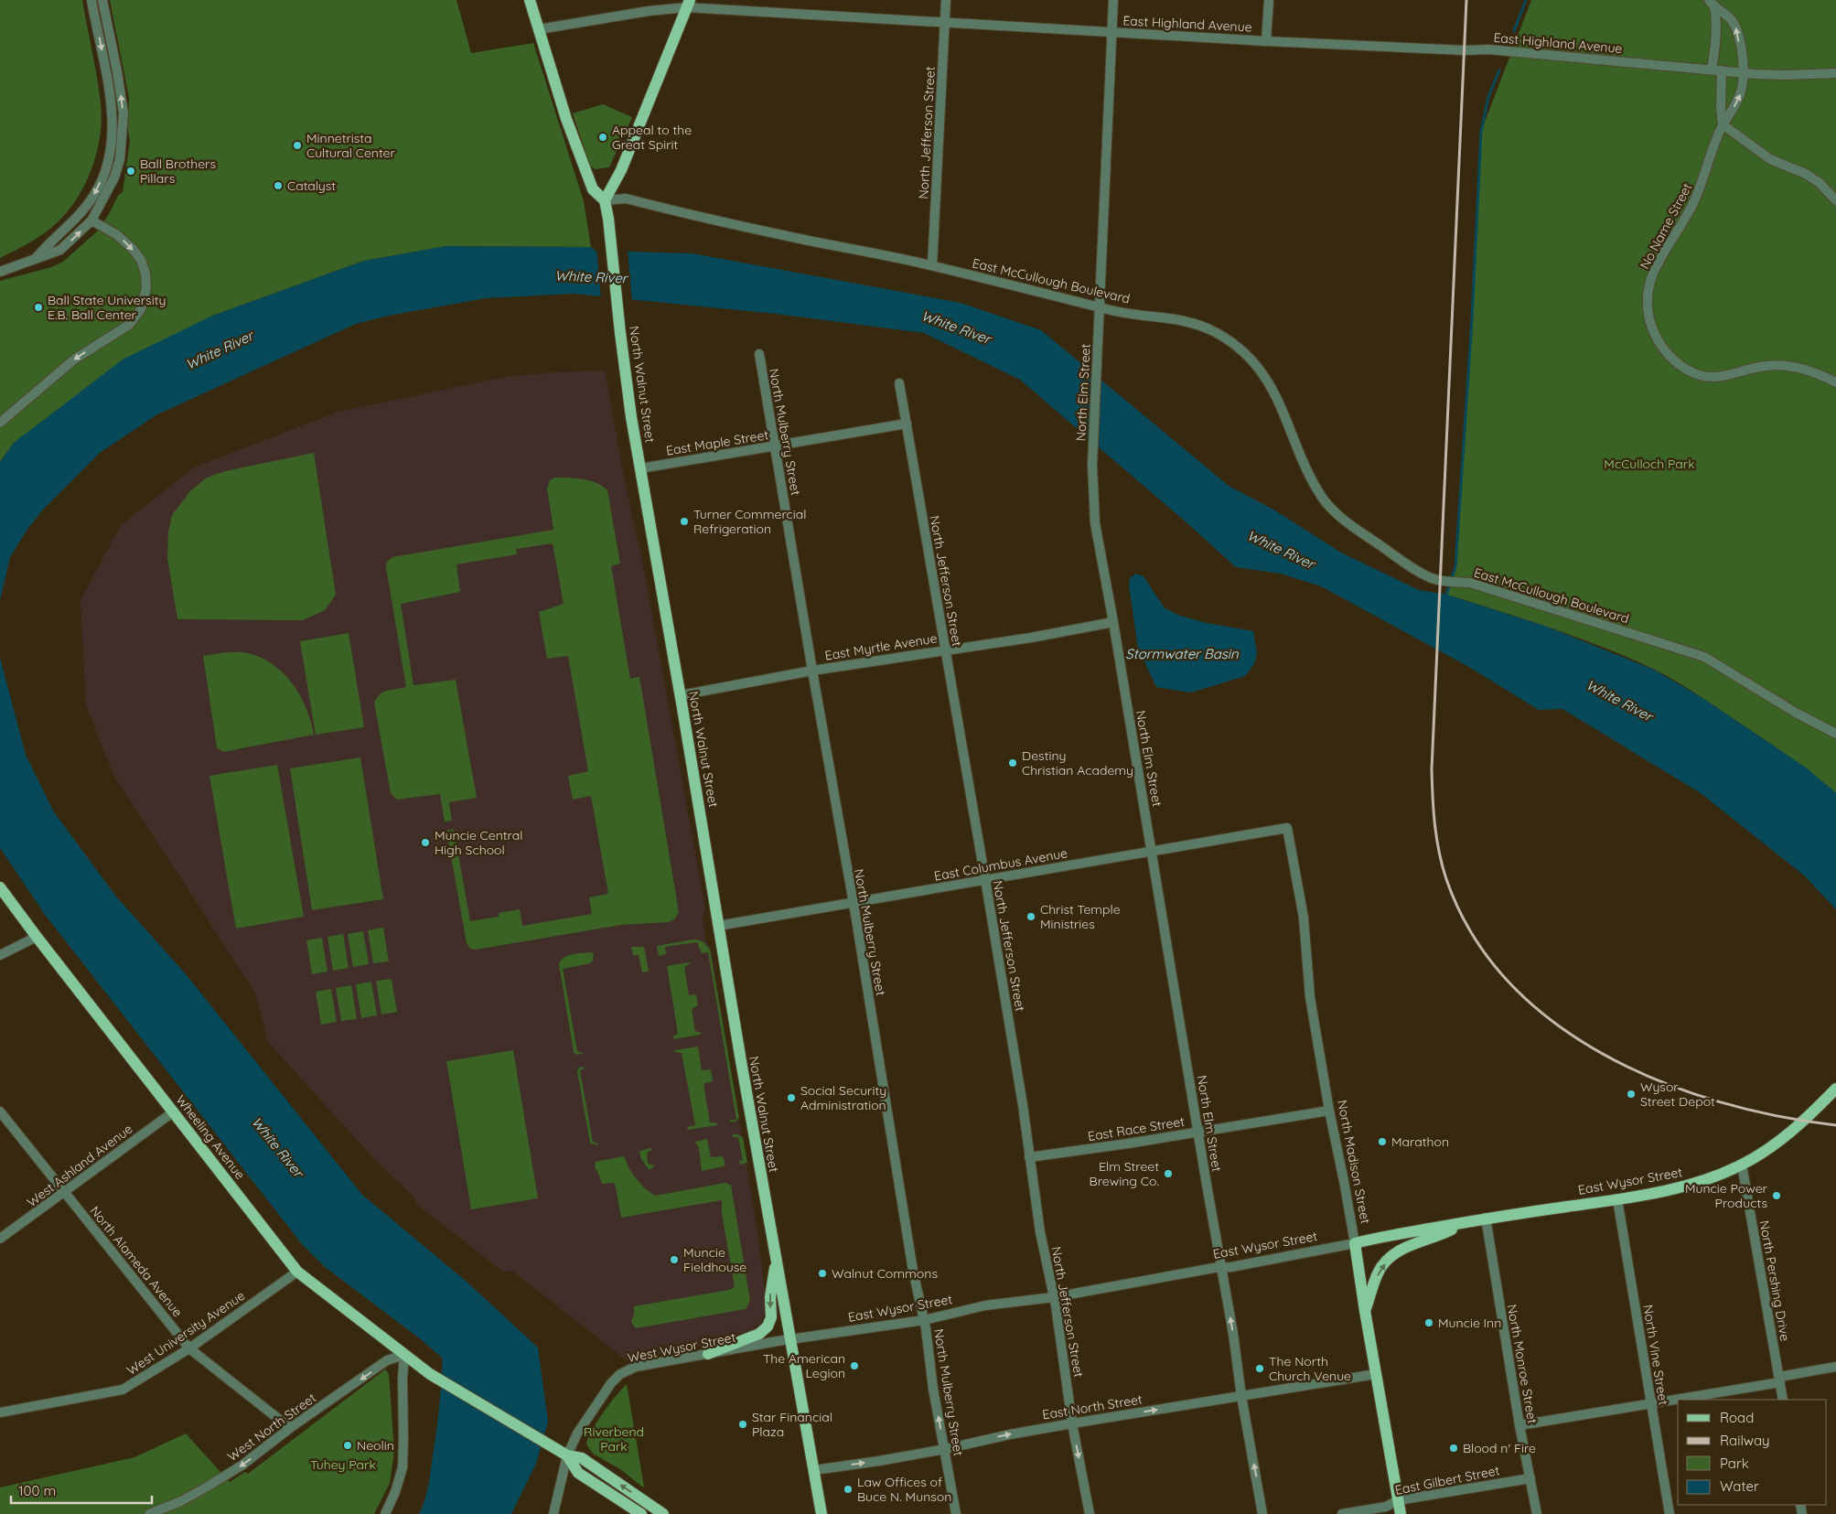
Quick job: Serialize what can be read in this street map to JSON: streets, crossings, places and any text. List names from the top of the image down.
{
  "streets": {
    "main road": [
      "North Walnut Street",
      "Wheeling Avenue",
      "North Madison Street",
      "East Wysor Street"
    ],
    "street": [
      "East Highland Avenue",
      "North Jefferson Street",
      "No Name Street",
      "East McCullough Boulevard",
      "North Elm Street",
      "North Mulberry Street",
      "East Maple Street",
      "East Myrtle Avenue",
      "East Columbus Avenue",
      "East Race Street",
      "West Ashland Avenue",
      "North Alameda Avenue",
      "North Pershing Drive",
      "West University Avenue",
      "West Wysor Street",
      "North Vine Street",
      "North Monroe Street",
      "East North Street",
      "West North Street",
      "East Gilbert Street"
    ]
  },
  "crossings": [
    ["East Highland Avenue", "North Jefferson Street"],
    ["East Highland Avenue", "No Name Street"],
    ["East Highland Avenue", "North Walnut Street"],
    ["East Highland Avenue", "North Elm Street"],
    ["North Jefferson Street", "East McCullough Boulevard"],
    ["North Jefferson Street", "East Maple Street"],
    ["North Jefferson Street", "East Myrtle Avenue"],
    ["North Jefferson Street", "East Columbus Avenue"],
    ["North Jefferson Street", "East Race Street"],
    ["North Jefferson Street", "East Wysor Street"],
    ["North Jefferson Street", "East North Street"],
    ["East McCullough Boulevard", "North Walnut Street"],
    ["East McCullough Boulevard", "North Elm Street"],
    ["North Walnut Street", "East Maple Street"],
    ["North Walnut Street", "East Myrtle Avenue"],
    ["North Walnut Street", "East Columbus Avenue"],
    ["North Walnut Street", "East Wysor Street"],
    ["North Walnut Street", "West Wysor Street"],
    ["North Walnut Street", "East North Street"],
    ["North Elm Street", "East Myrtle Avenue"],
    ["North Elm Street", "East Columbus Avenue"],
    ["North Elm Street", "East Race Street"],
    ["North Elm Street", "East Wysor Street"],
    ["North Elm Street", "East North Street"],
    ["North Mulberry Street", "East Maple Street"],
    ["North Mulberry Street", "East Myrtle Avenue"],
    ["North Mulberry Street", "East Columbus Avenue"],
    ["North Mulberry Street", "East Wysor Street"],
    ["North Mulberry Street", "East North Street"],
    ["East Columbus Avenue", "North Madison Street"],
    ["East Race Street", "North Madison Street"],
    ["Wheeling Avenue", "West Ashland Avenue"],
    ["Wheeling Avenue", "West University Avenue"],
    ["Wheeling Avenue", "West Wysor Street"],
    ["Wheeling Avenue", "West North Street"],
    ["North Madison Street", "East Wysor Street"],
    ["North Madison Street", "East North Street"],
    ["North Madison Street", "East Gilbert Street"],
    ["West Ashland Avenue", "North Alameda Avenue"],
    ["East Wysor Street", "North Pershing Drive"],
    ["East Wysor Street", "West Wysor Street"],
    ["East Wysor Street", "North Vine Street"],
    ["East Wysor Street", "North Monroe Street"],
    ["North Alameda Avenue", "West University Avenue"],
    ["North Alameda Avenue", "West North Street"],
    ["North Monroe Street", "East Gilbert Street"]
  ],
  "one_way": ["East North Street", "West North Street"],
  "water": ["White River", "Stormwater Basin"],
  "parks": ["McCulloch Park", "Riverbend Park", "Tuhey Park"],
  "places": [
    "Appeal to the Great Spirit",
    "Minnetrista Cultural Center",
    "Ball Brothers Pillars",
    "Catalyst",
    "Ball State University E.B. Ball Center",
    "Turner Commercial Refrigeration",
    "Destiny Christian Academy",
    "Muncie Central High School",
    "Christ Temple Ministries",
    "Wysor Street Depot",
    "Social Security Administration",
    "Marathon",
    "Elm Street Brewing Co.",
    "Muncie Power Products",
    "Muncie Fieldhouse",
    "Walnut Commons",
    "Muncie Inn",
    "The American Legion",
    "The North Church Venue",
    "Star Financial Plaza",
    "Neolin",
    "Blood n' Fire",
    "Law Offices of Buce N. Munson"
  ],
  "legend": [
    "Road",
    "Railway",
    "Park",
    "Water"
  ],
  "scale_bar": "100 m"
}
